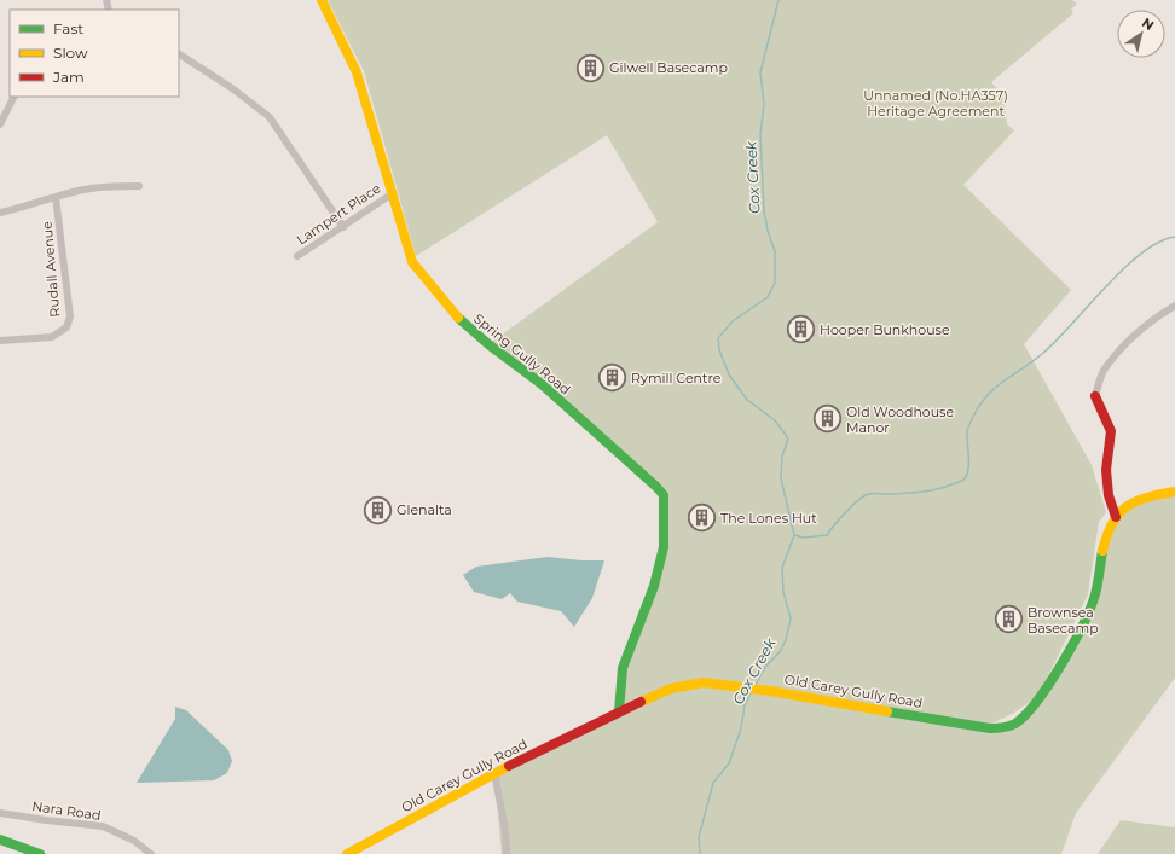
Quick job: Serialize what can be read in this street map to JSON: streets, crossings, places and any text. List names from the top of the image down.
{
  "streets": {
    "main road": ["Spring Gully Road", "Old Carey Gully Road"],
    "street": ["Lampert Place", "Rudall Avenue", "Nara Road"]
  },
  "crossings": [
    ["Lampert Place", "Spring Gully Road"],
    ["Spring Gully Road", "Old Carey Gully Road"]
  ],
  "water": ["Cox Creek"],
  "parks": ["Unnamed (No.HA357) Heritage Agreement"],
  "places": {
    "building": [
      "Gilwell Basecamp",
      "Hooper Bunkhouse",
      "Rymill Centre",
      "Old Woodhouse Manor",
      "Glenalta",
      "The Lones Hut",
      "Brownsea Basecamp"
    ]
  },
  "legend": ["Fast", "Slow", "Jam"],
  "north": "top right"
}
